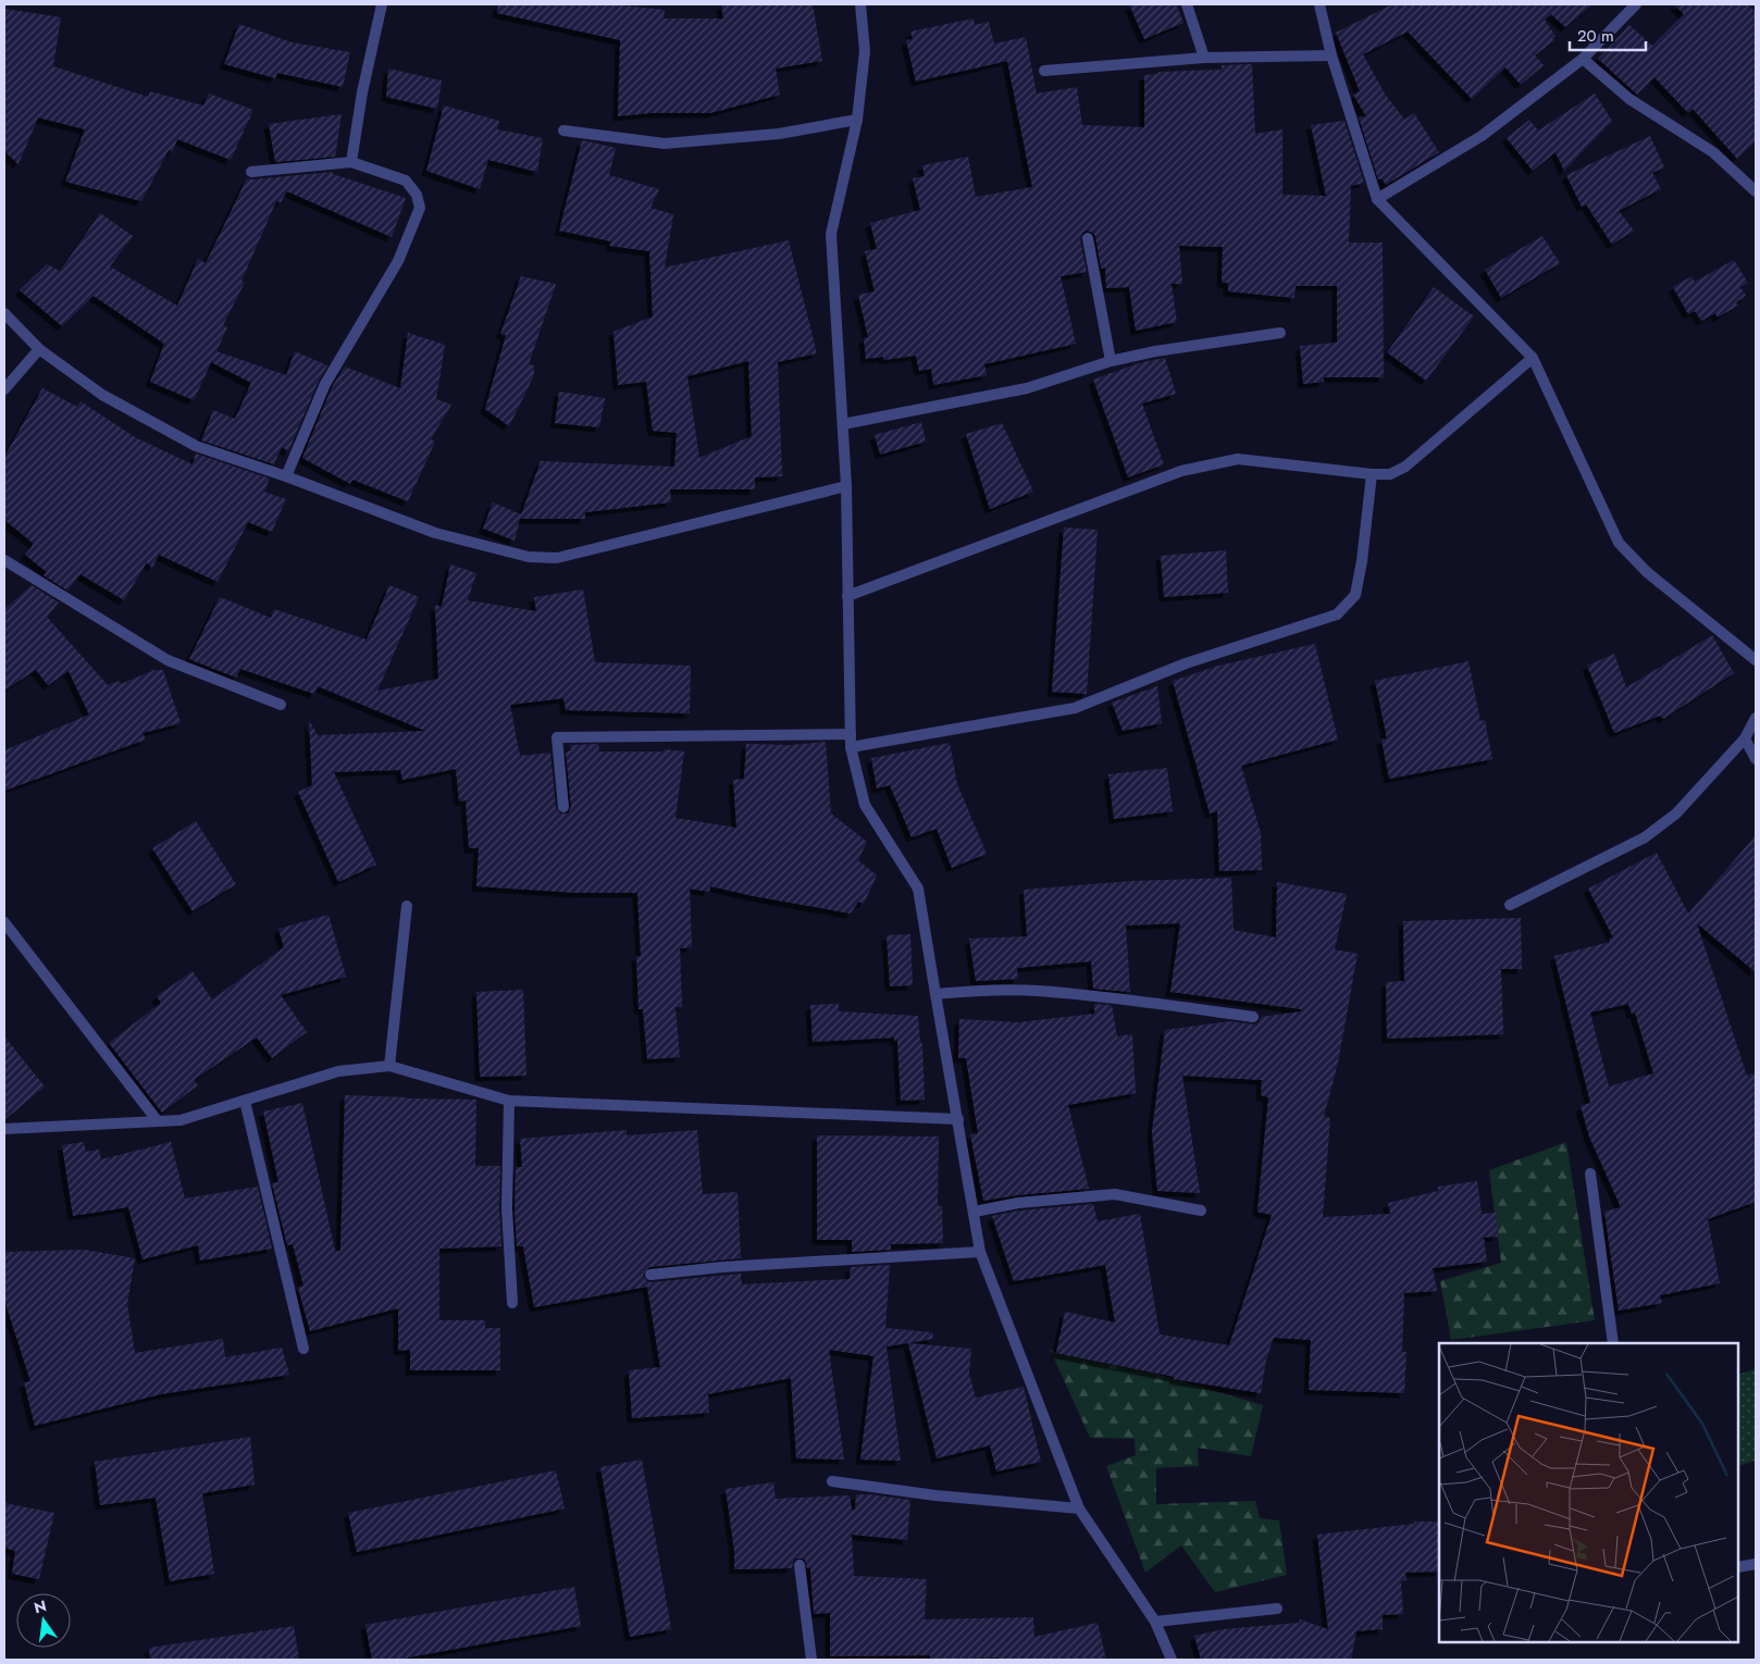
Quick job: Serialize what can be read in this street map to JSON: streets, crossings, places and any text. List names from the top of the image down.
{
  "scale_bar": "20 m",
  "north": "top"
}
